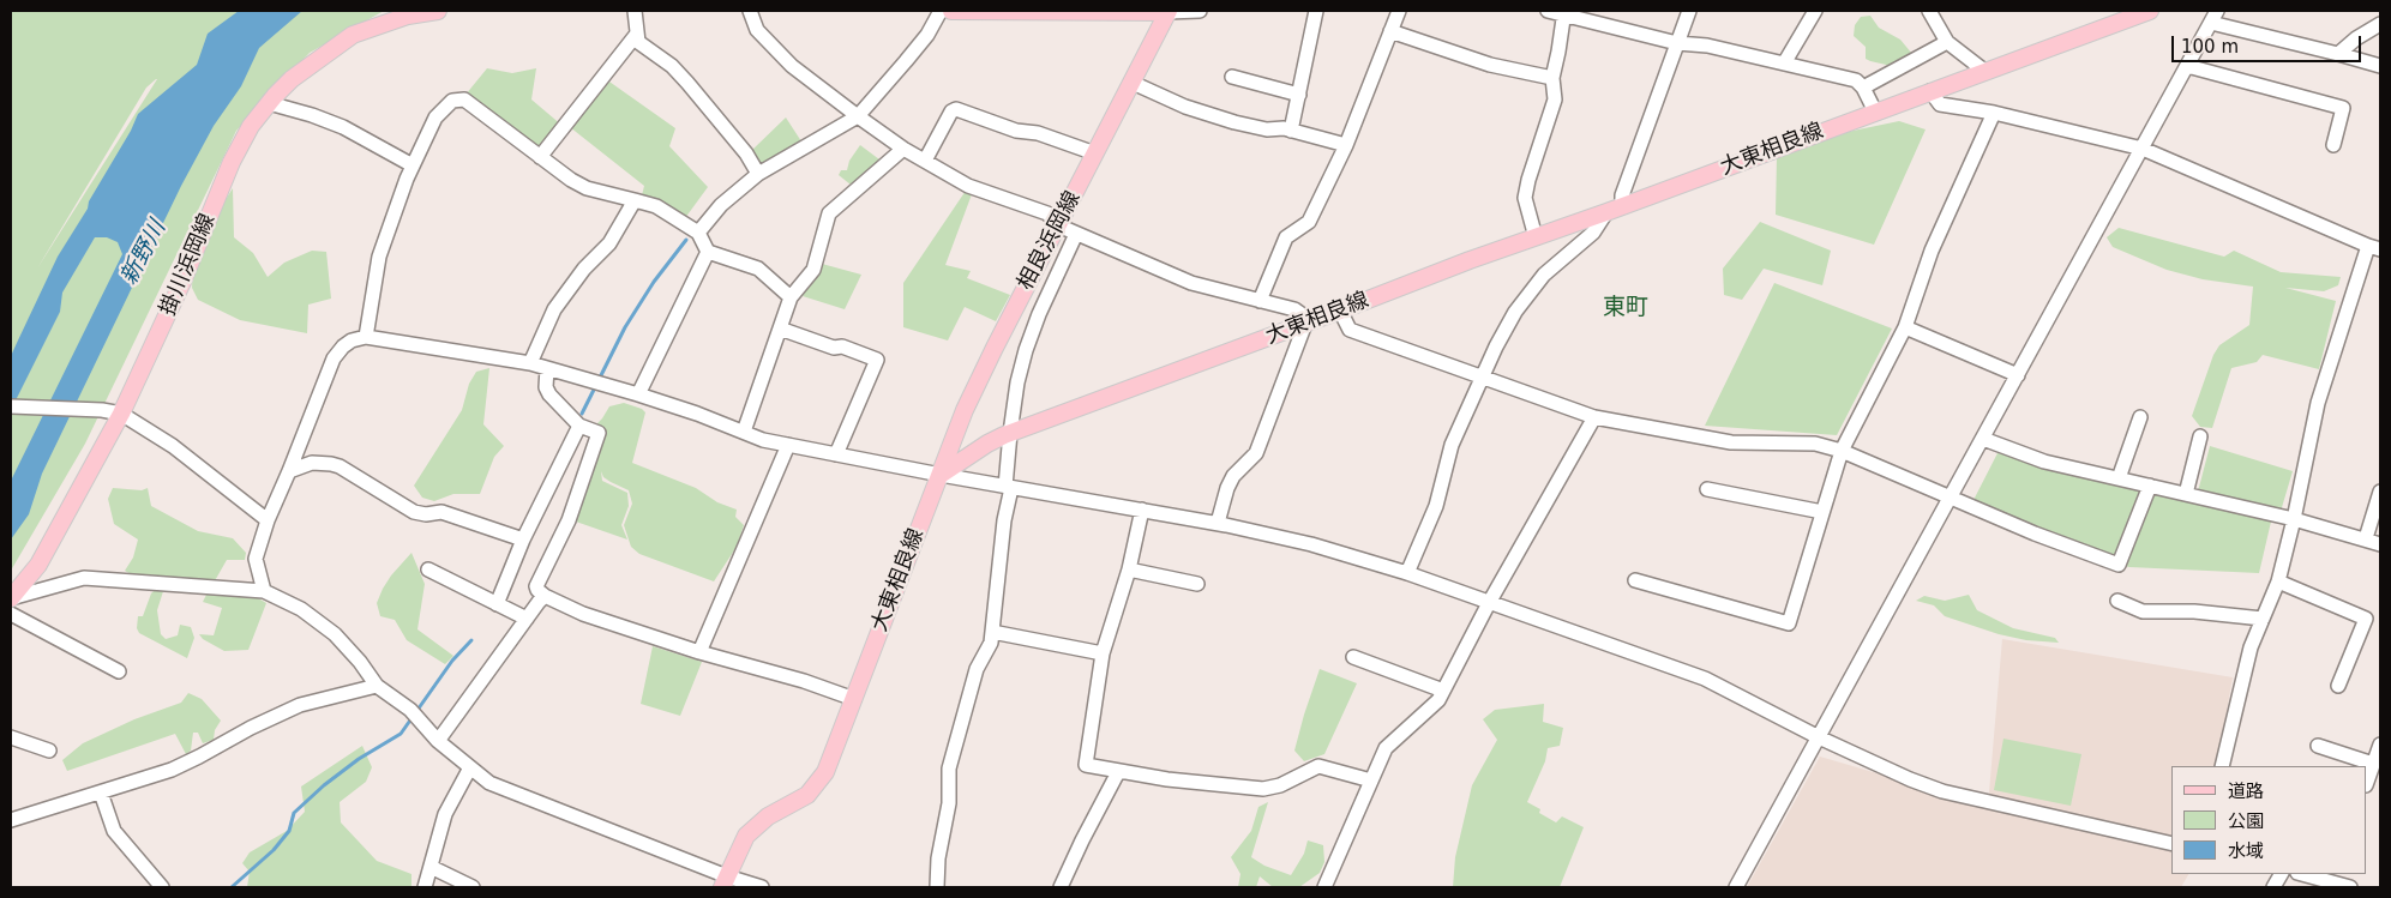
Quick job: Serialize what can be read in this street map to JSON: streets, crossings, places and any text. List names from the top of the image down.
{
  "streets": {
    "main road": ["大東相良線", "相良浜岡線", "掛川浜岡線"]
  },
  "crossings": [
    ["大東相良線", "相良浜岡線"]
  ],
  "districts": ["東町"],
  "water": ["新野川"],
  "legend": ["道路", "公園", "水域"],
  "scale_bar": "100 m"
}
